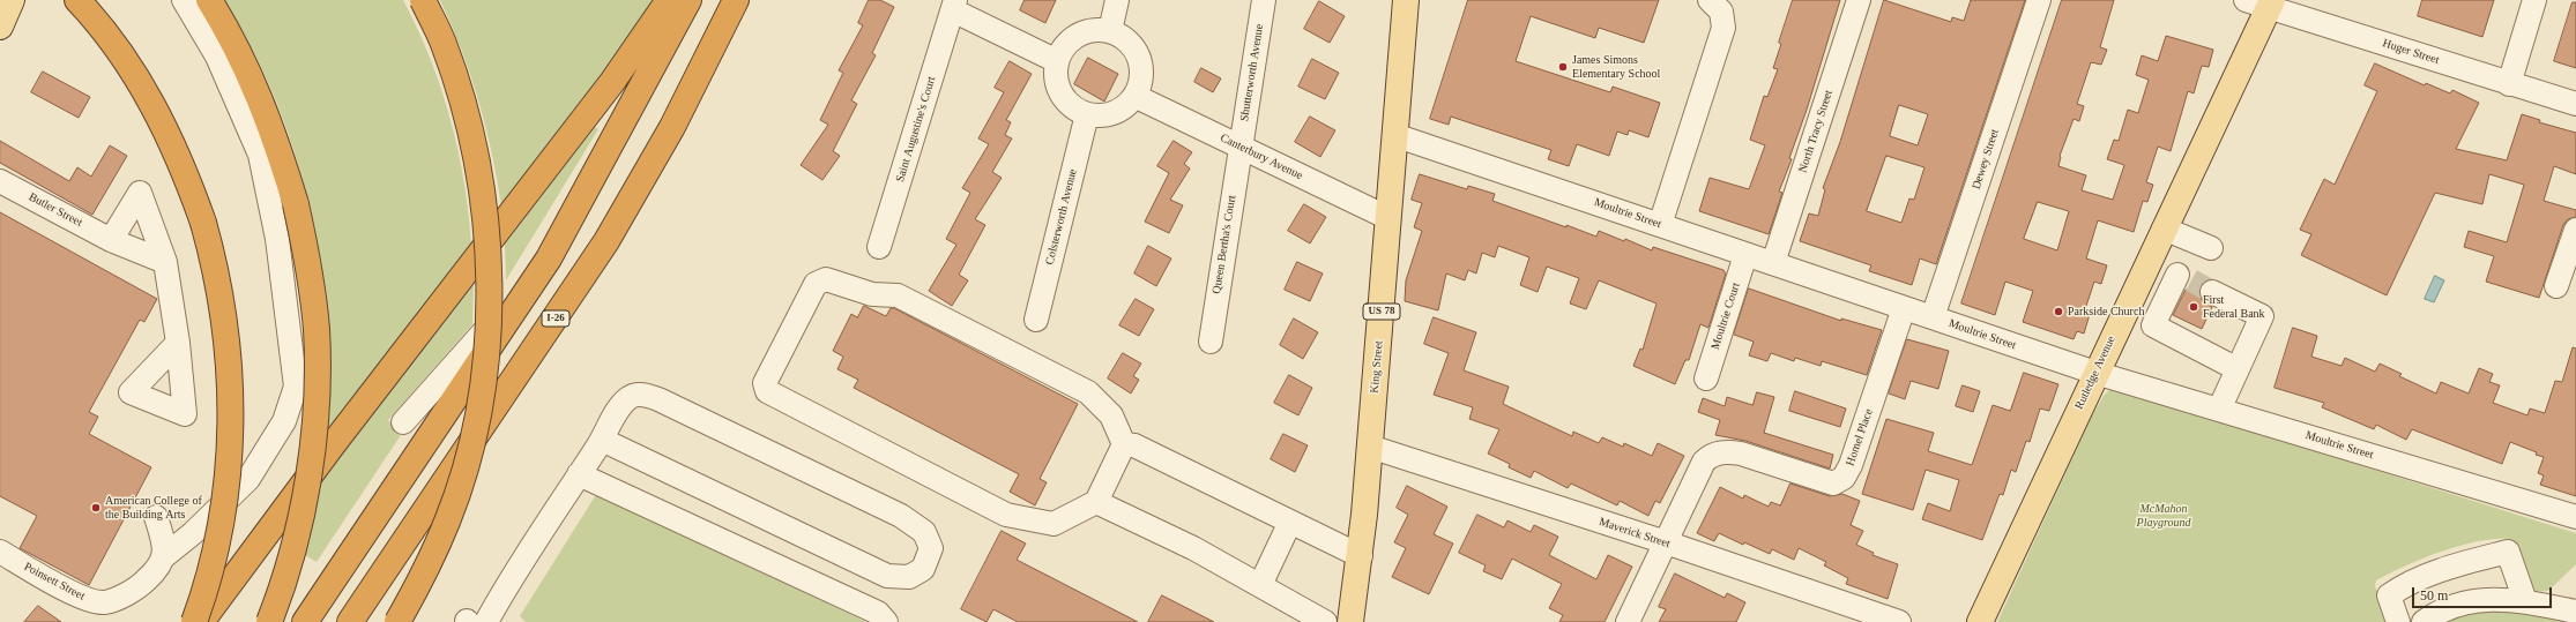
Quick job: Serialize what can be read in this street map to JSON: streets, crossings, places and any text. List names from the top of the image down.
{
  "streets": {
    "highway": ["I-26"],
    "main road": ["US 78", "King Street", "Rutledge Avenue"],
    "street": [
      "Huger Street",
      "Shutterworth Avenue",
      "Saint Augustine's Court",
      "North Tracy Street",
      "Canterbury Avenue",
      "Dewey Street",
      "Butler Street",
      "Moultrie Street",
      "Colsterworth Avenue",
      "Queen Bertha's Court",
      "Moultrie Court",
      "Homel Place",
      "Maverick Street",
      "Poinsett Street"
    ]
  },
  "crossings": [
    ["Huger Street", "Rutledge Avenue"],
    ["Shutterworth Avenue", "Canterbury Avenue"],
    ["Shutterworth Avenue", "Queen Bertha's Court"],
    ["North Tracy Street", "Moultrie Street"],
    ["Canterbury Avenue", "Colsterworth Avenue"],
    ["Canterbury Avenue", "Queen Bertha's Court"],
    ["Canterbury Avenue", "King Street"],
    ["Dewey Street", "Moultrie Street"],
    ["Moultrie Street", "Moultrie Court"],
    ["Moultrie Street", "King Street"],
    ["Moultrie Street", "Rutledge Avenue"],
    ["Moultrie Street", "Homel Place"],
    ["King Street", "Maverick Street"],
    ["Homel Place", "Maverick Street"]
  ],
  "parks": ["McMahon Playground"],
  "places": [
    "James Simons Elementary School",
    "First Federal Bank",
    "Parkside Church",
    "American College of the Building Arts"
  ],
  "scale_bar": "50 m"
}
